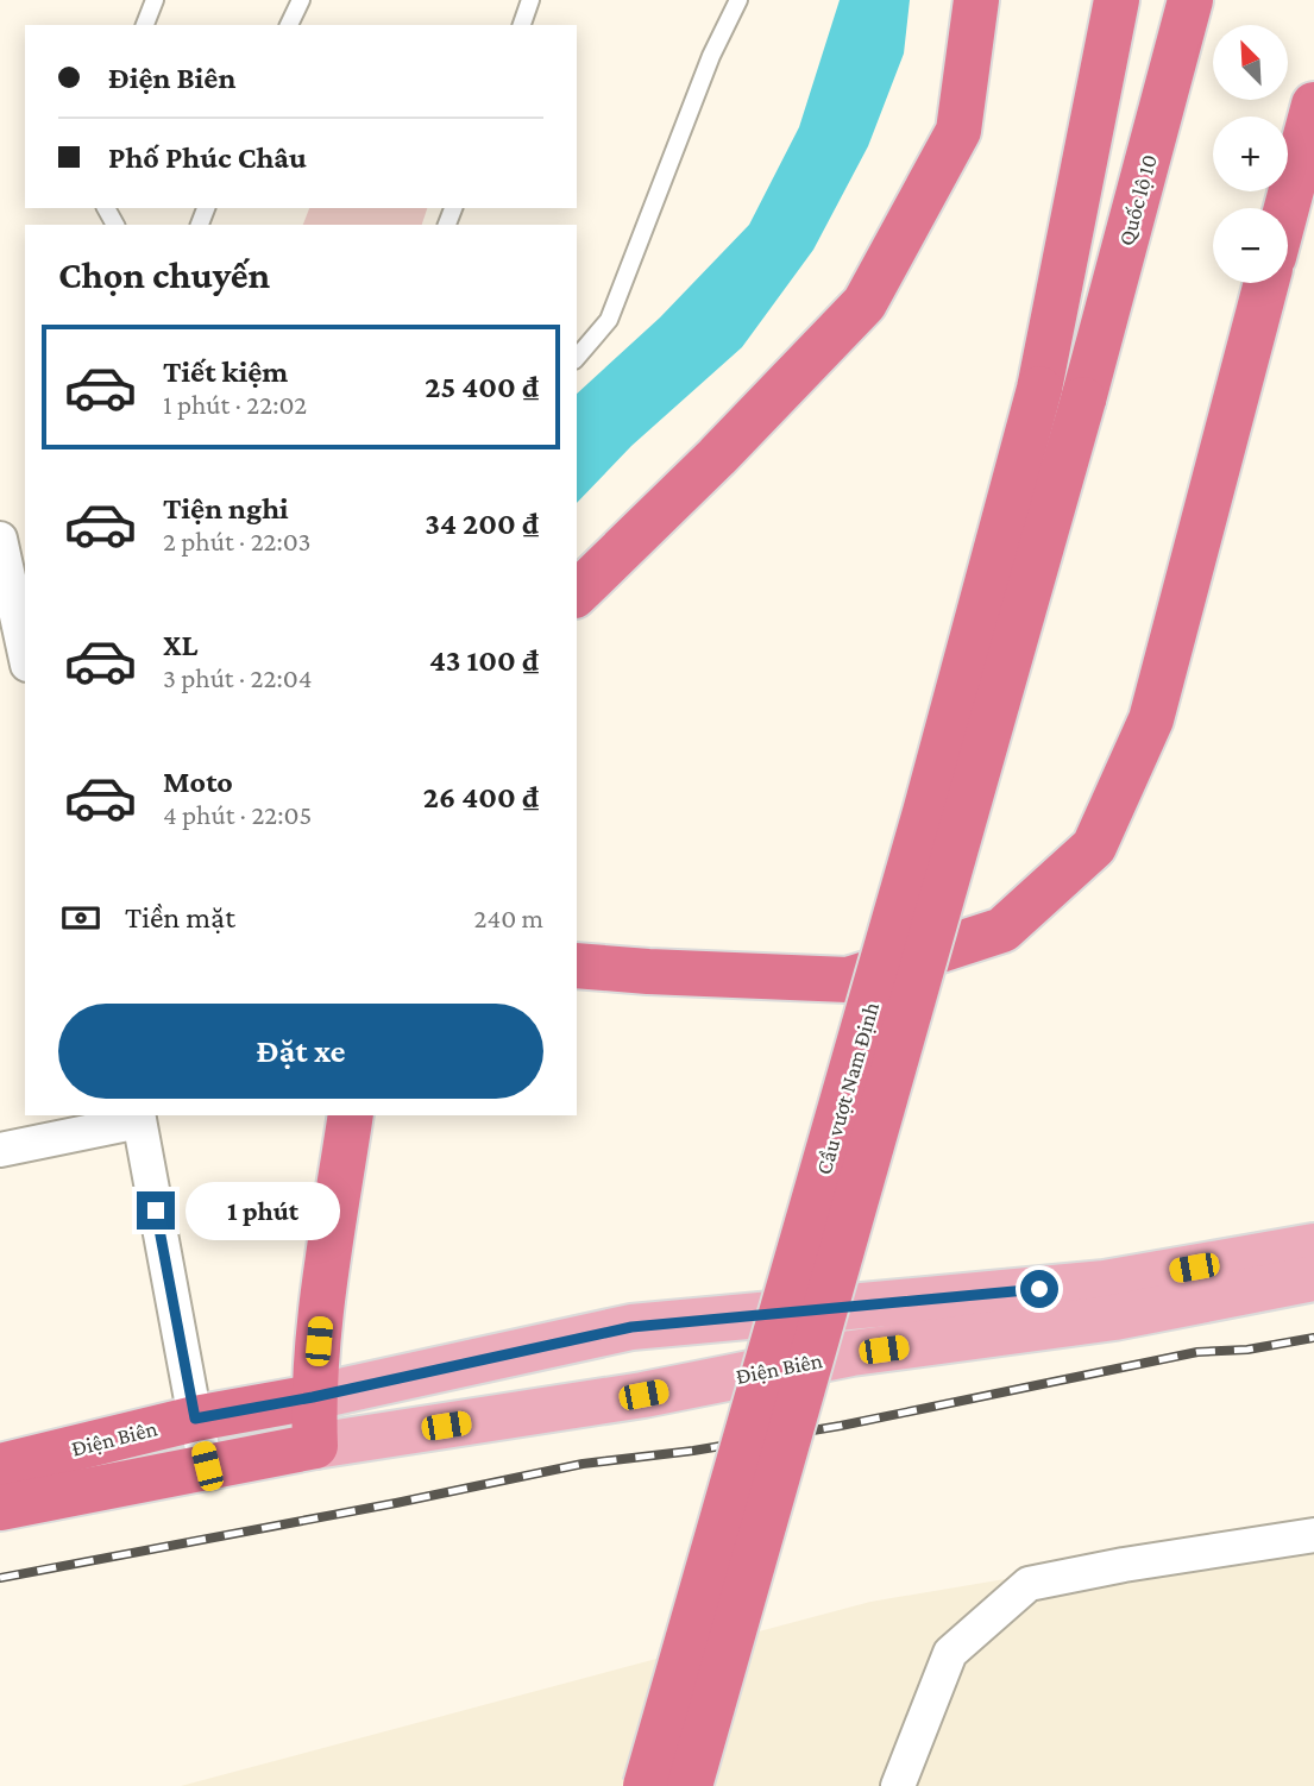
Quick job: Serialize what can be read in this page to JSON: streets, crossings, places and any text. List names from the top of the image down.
{
  "streets": {
    "highway": ["Quốc lộ 10", "Cầu vượt Nam Định", "Điện Biên"]
  },
  "crossings": [
    ["Quốc lộ 10", "Cầu vượt Nam Định"]
  ],
  "north": "top left",
  "page": {
    "map_buttons": ["+", "−"],
    "banner": ["Điện Biên", "Phố Phúc Châu"],
    "heading": "Chọn chuyến",
    "list": [
      {
        "name": "Tiết kiệm",
        "note": "1 phút · 22:02",
        "value": "25 400 ₫"
      },
      {
        "name": "Tiện nghi",
        "note": "2 phút · 22:03",
        "value": "34 200 ₫"
      },
      {
        "name": "XL",
        "note": "3 phút · 22:04",
        "value": "43 100 ₫"
      },
      {
        "name": "Moto",
        "note": "4 phút · 22:05",
        "value": "26 400 ₫"
      }
    ],
    "pay": ["Tiền mặt", "240 m"],
    "buttons": "Đặt xe",
    "bubble": "1 phút"
  }
}
